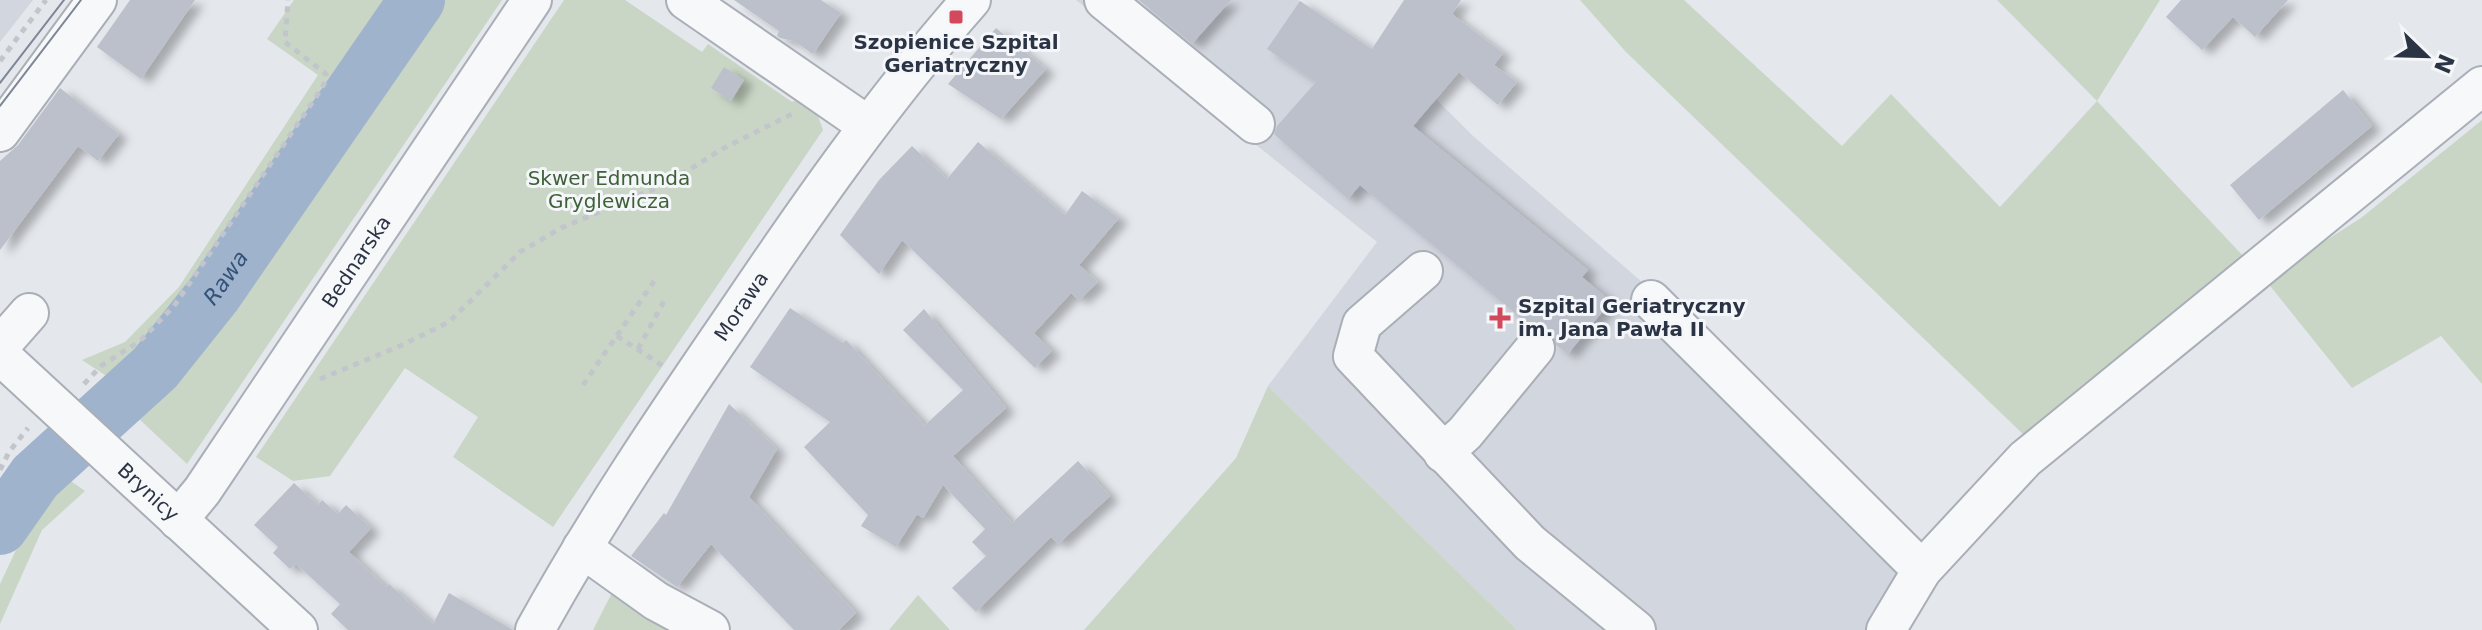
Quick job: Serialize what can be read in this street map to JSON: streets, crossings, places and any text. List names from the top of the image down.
{
  "streets": {
    "street": ["Bednarska", "Morawa", "Brynicy"]
  },
  "crossings": [
    ["Bednarska", "Brynicy"]
  ],
  "water": ["Rawa"],
  "parks": ["Skwer Edmunda Gryglewicza"],
  "places": {
    "transit": ["Szopienice Szpital Geriatryczny"],
    "health": ["Szpital Geriatryczny im. Jana Pawła II"]
  },
  "north": "bottom right"
}
